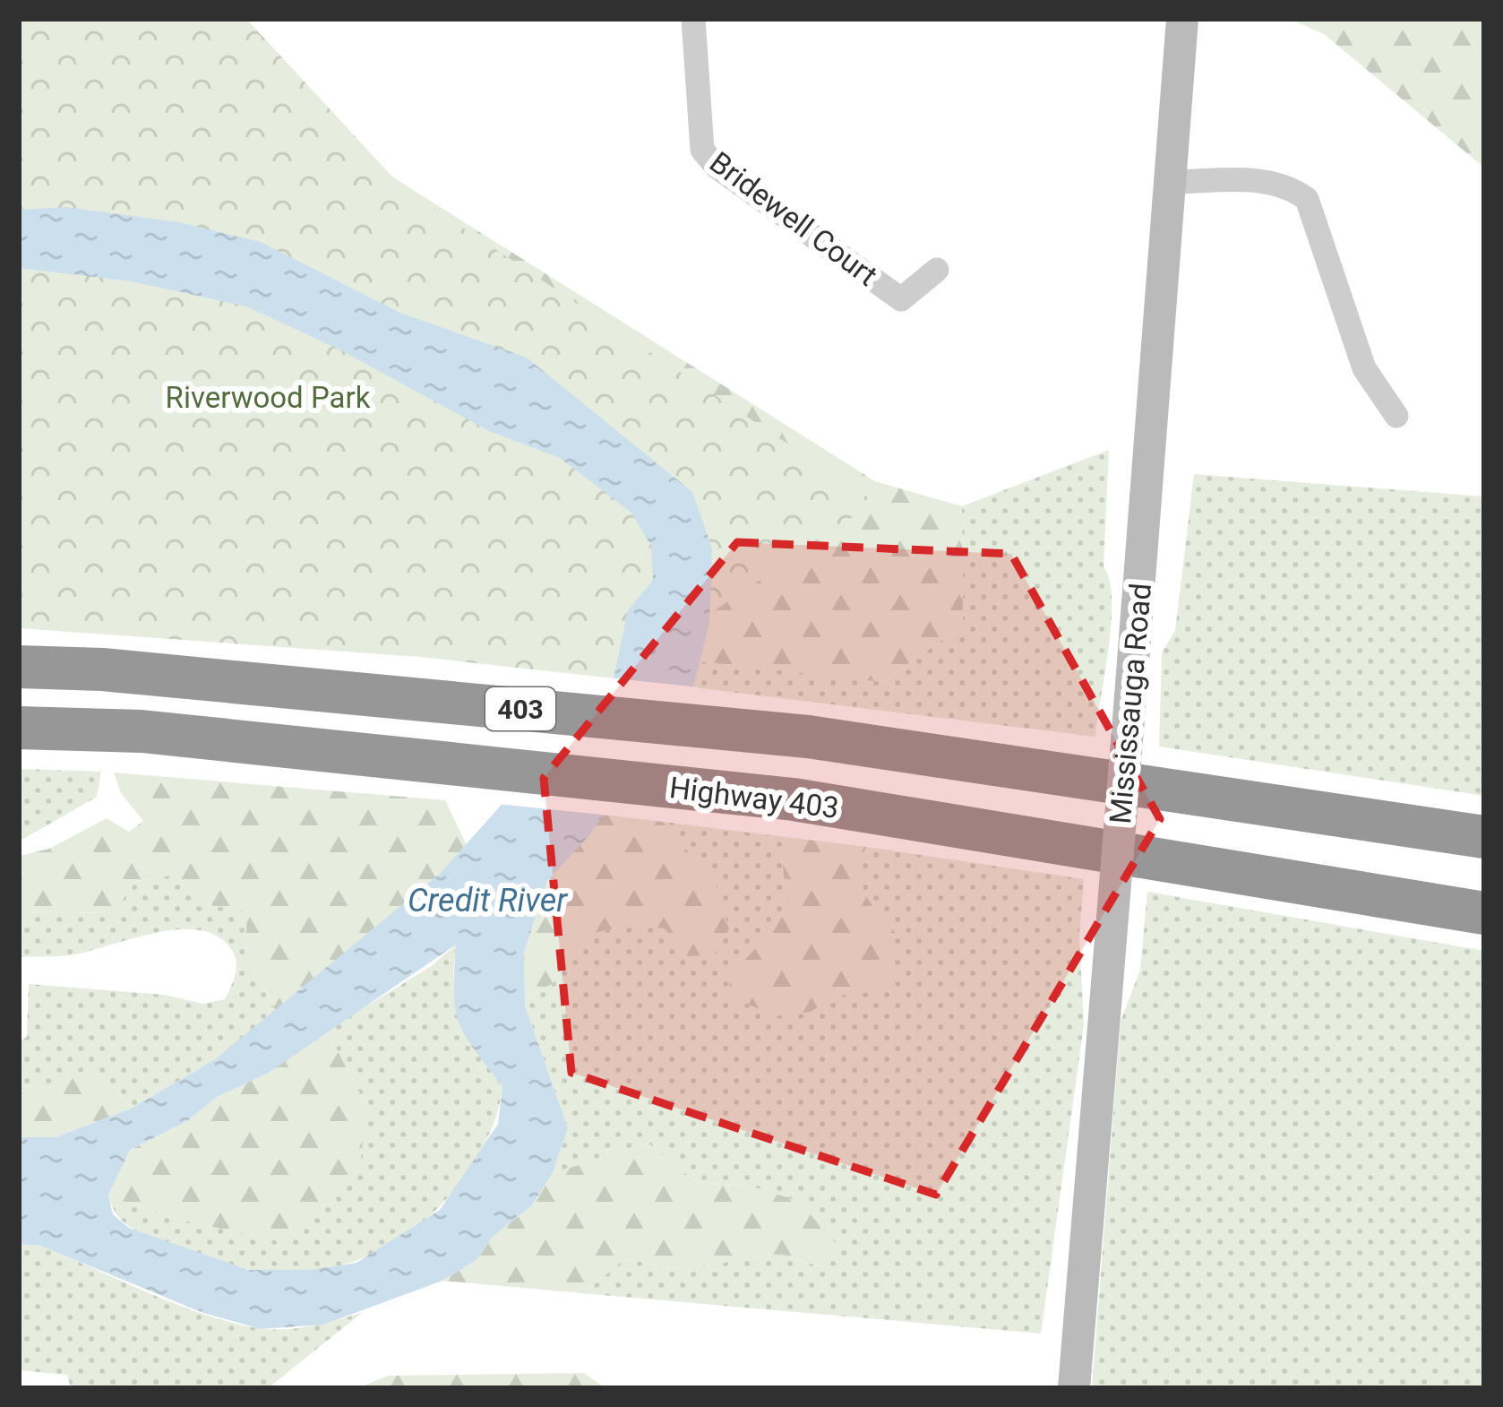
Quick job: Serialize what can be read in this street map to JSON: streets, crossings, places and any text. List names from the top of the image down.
{
  "streets": {
    "highway": ["403", "Highway 403"],
    "main road": ["Mississauga Road"],
    "street": ["Bridewell Court"]
  },
  "water": ["Credit River"],
  "parks": ["Riverwood Park"]
}
